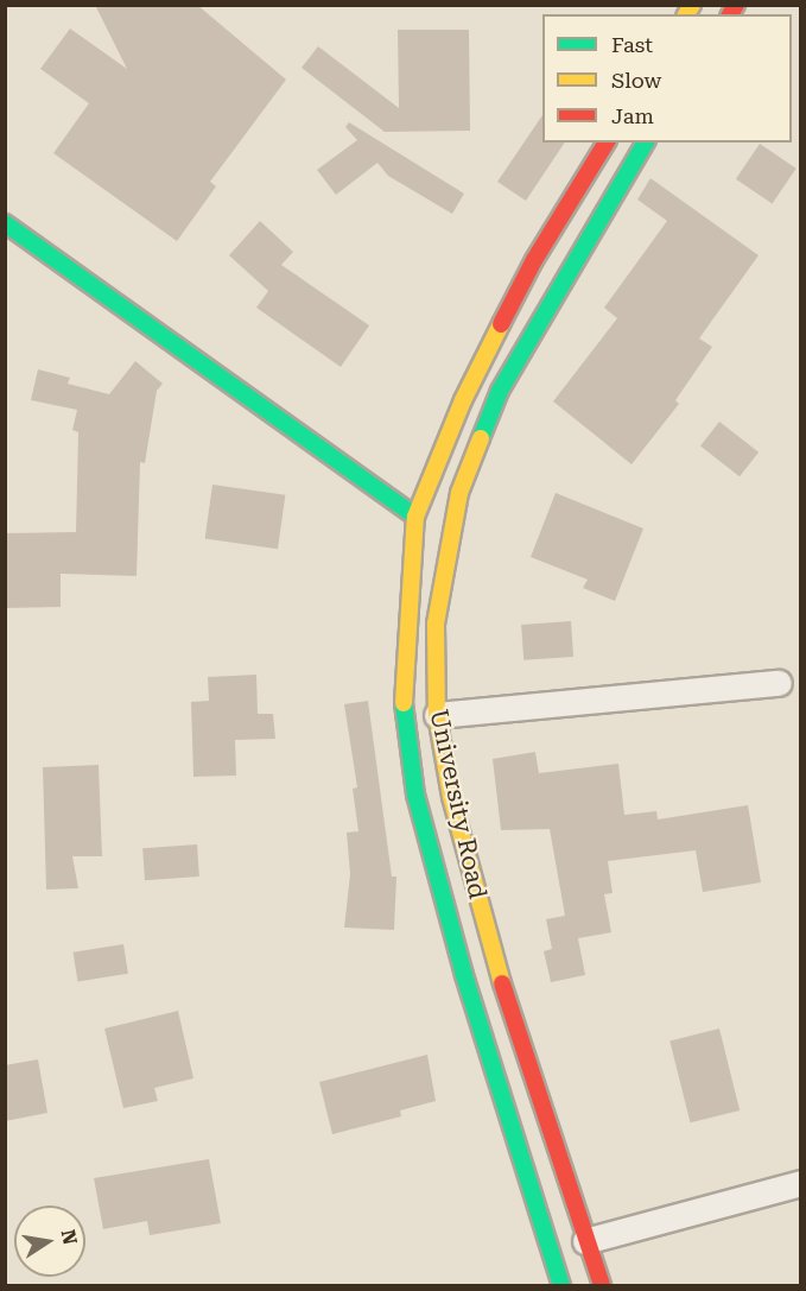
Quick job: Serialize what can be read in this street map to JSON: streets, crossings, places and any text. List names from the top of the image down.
{
  "streets": {
    "main road": ["University Road"]
  },
  "legend": ["Fast", "Slow", "Jam"],
  "north": "right"
}
